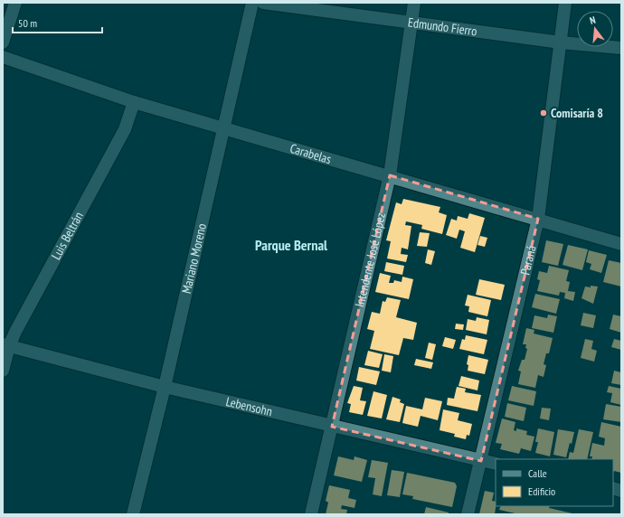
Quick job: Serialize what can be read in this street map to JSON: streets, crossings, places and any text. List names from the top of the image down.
{
  "streets": {
    "street": [
      "Edmundo Fierro",
      "Carabelas",
      "Luis Beltrán",
      "Mariano Moreno",
      "Intendente José López",
      "Paraná",
      "Lebensohn"
    ]
  },
  "crossings": [
    ["Edmundo Fierro", "Intendente José López"],
    ["Edmundo Fierro", "Paraná"],
    ["Carabelas", "Luis Beltrán"],
    ["Carabelas", "Mariano Moreno"],
    ["Carabelas", "Intendente José López"],
    ["Carabelas", "Paraná"],
    ["Luis Beltrán", "Lebensohn"],
    ["Mariano Moreno", "Lebensohn"],
    ["Intendente José López", "Lebensohn"],
    ["Paraná", "Lebensohn"]
  ],
  "districts": ["Parque Bernal"],
  "places": ["Comisaría 8"],
  "legend": ["Calle", "Edificio"],
  "scale_bar": "50 m",
  "north": "top"
}
